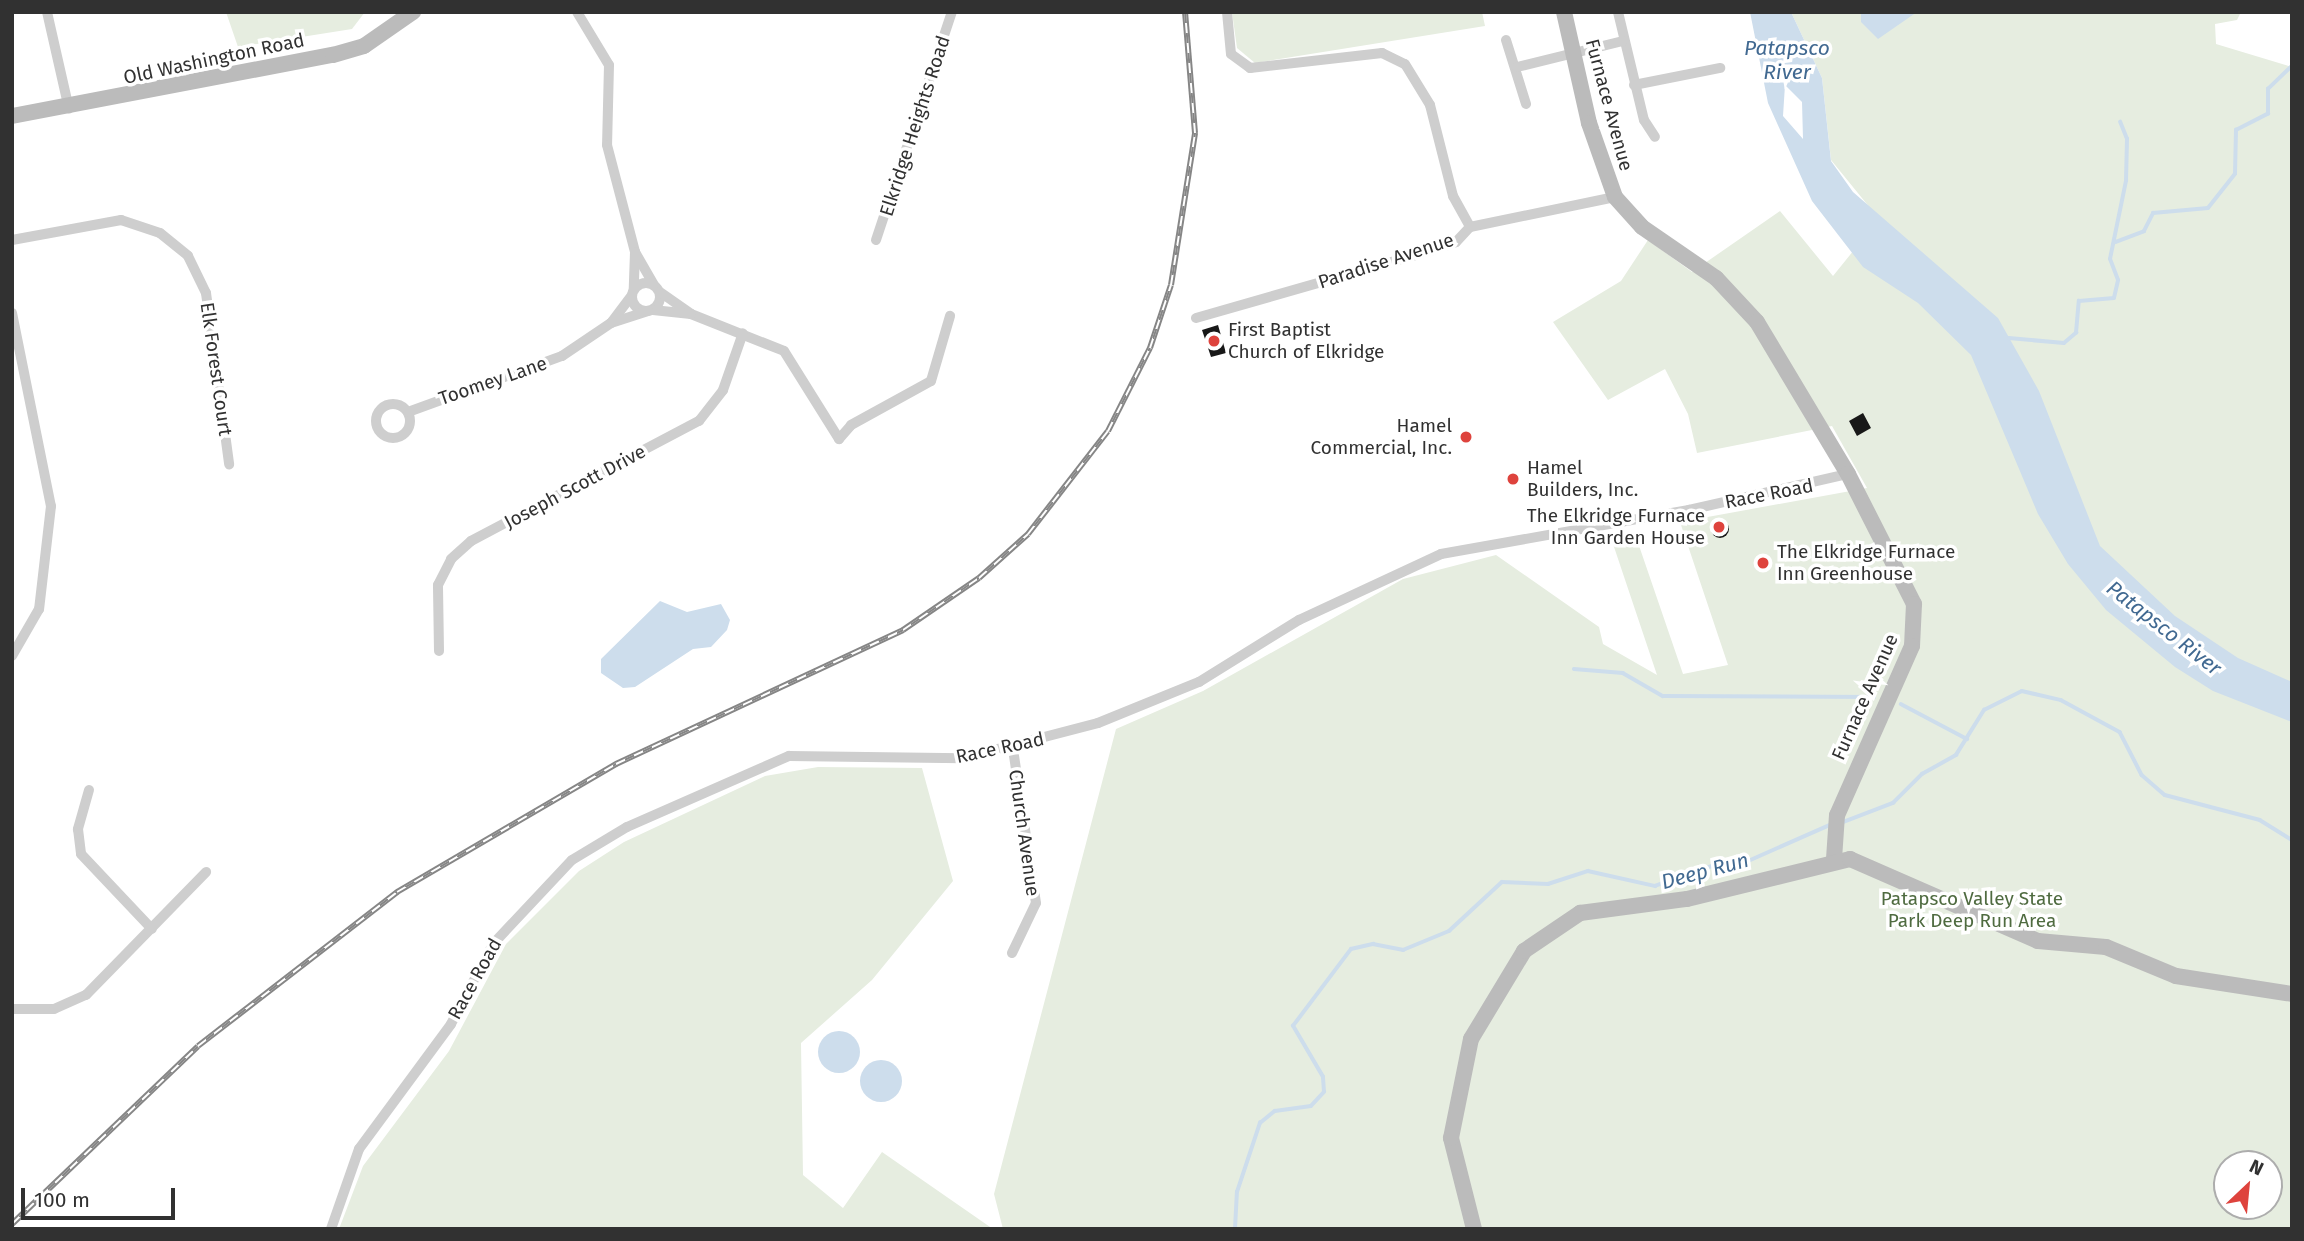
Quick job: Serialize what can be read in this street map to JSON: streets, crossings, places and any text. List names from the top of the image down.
{
  "streets": {
    "street": [
      "Old Washington Road",
      "Furnace Avenue",
      "Elkridge Heights Road",
      "Paradise Avenue",
      "Elk Forest Court",
      "Toomey Lane",
      "Joseph Scott Drive",
      "Race Road",
      "Church Avenue"
    ]
  },
  "crossings": [
    ["Furnace Avenue", "Paradise Avenue"],
    ["Furnace Avenue", "Race Road"],
    ["Race Road", "Church Avenue"]
  ],
  "water": ["Patapsco River", "Deep Run"],
  "parks": ["Patapsco Valley State Park Deep Run Area"],
  "places": [
    "First Baptist Church of Elkridge",
    "Hamel Commercial, Inc.",
    "Hamel Builders, Inc.",
    "The Elkridge Furnace Inn Garden House",
    "The Elkridge Furnace Inn Greenhouse"
  ],
  "scale_bar": "100 m",
  "north": "top right"
}
